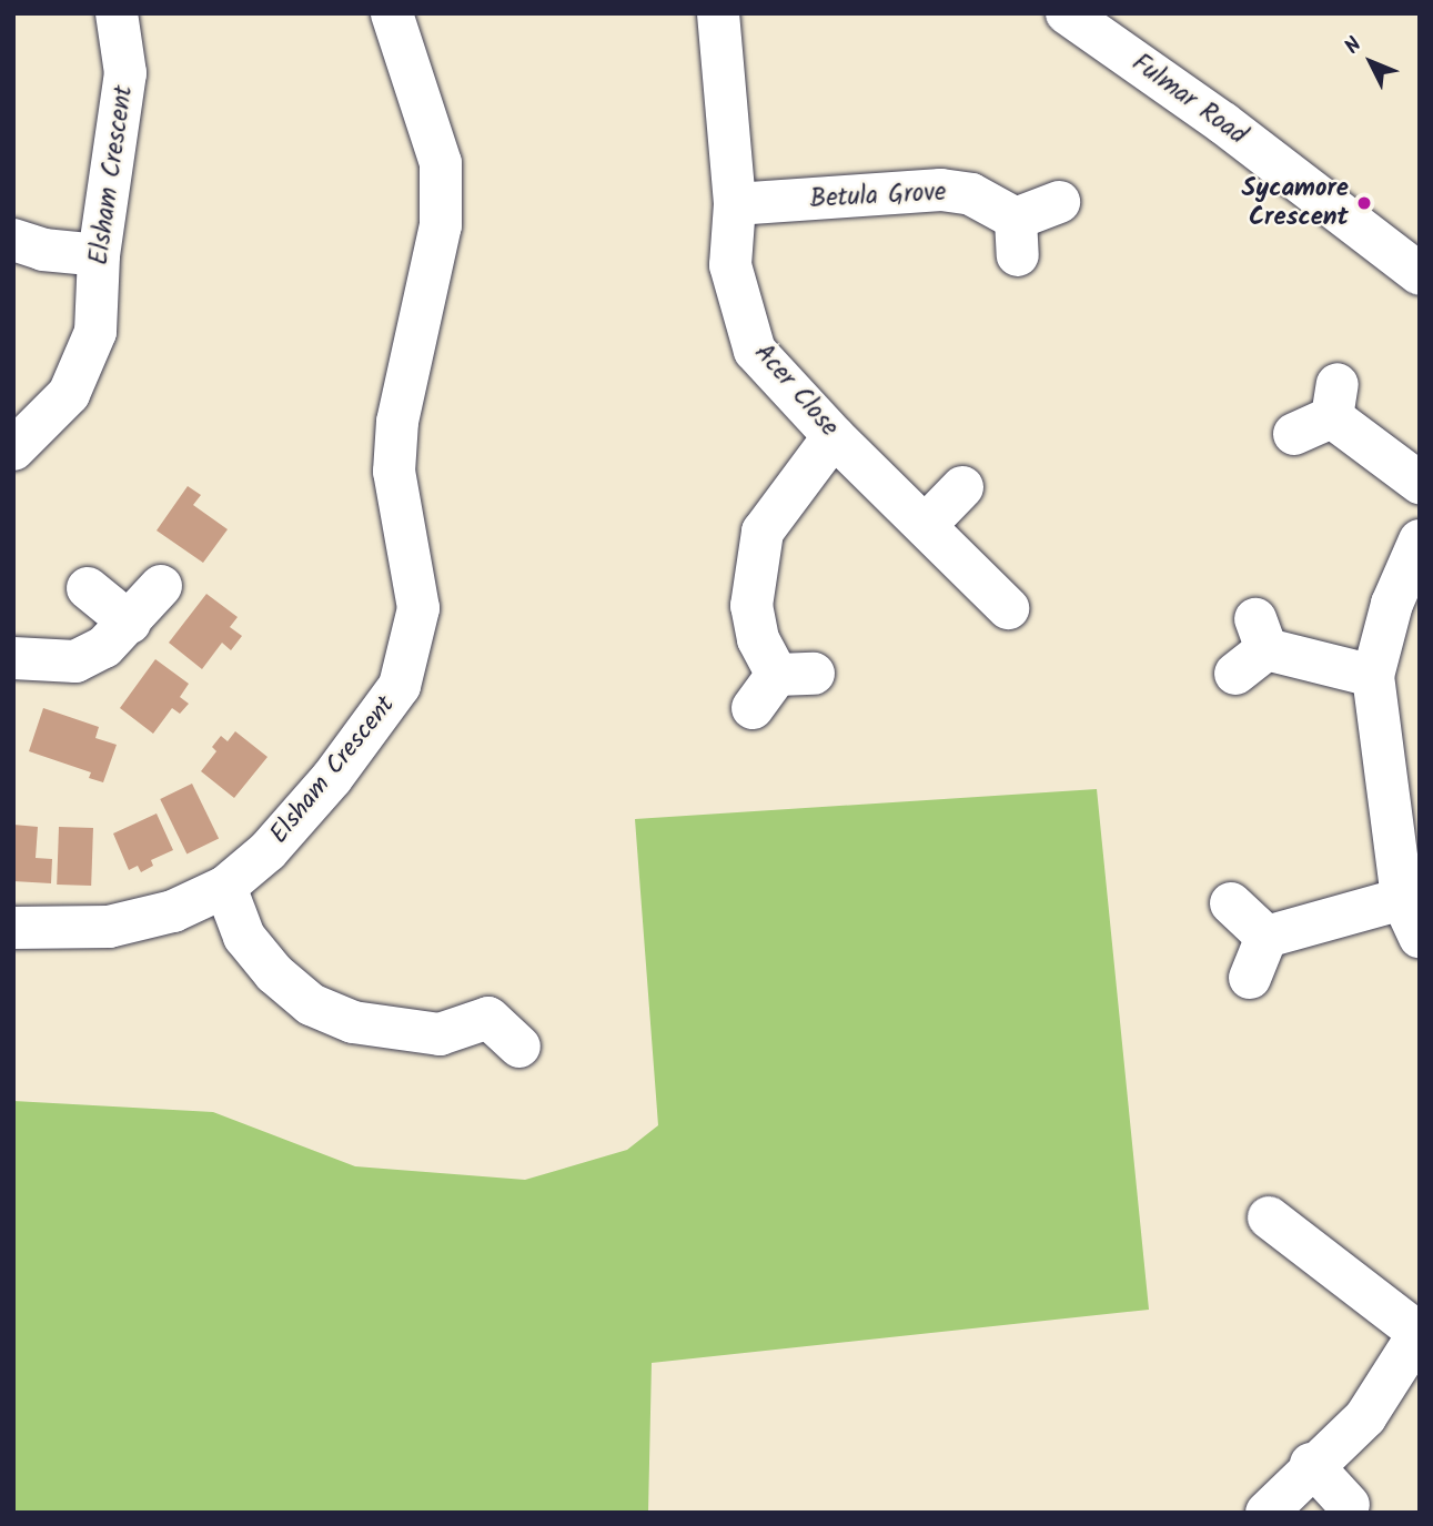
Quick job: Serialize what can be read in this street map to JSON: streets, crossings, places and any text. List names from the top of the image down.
{
  "streets": {
    "street": [
      "Fulmar Road",
      "Elsham Crescent",
      "Betula Grove",
      "Acer Close"
    ]
  },
  "crossings": [
    ["Betula Grove", "Acer Close"]
  ],
  "places": ["Sycamore Crescent"],
  "north": "top left"
}
